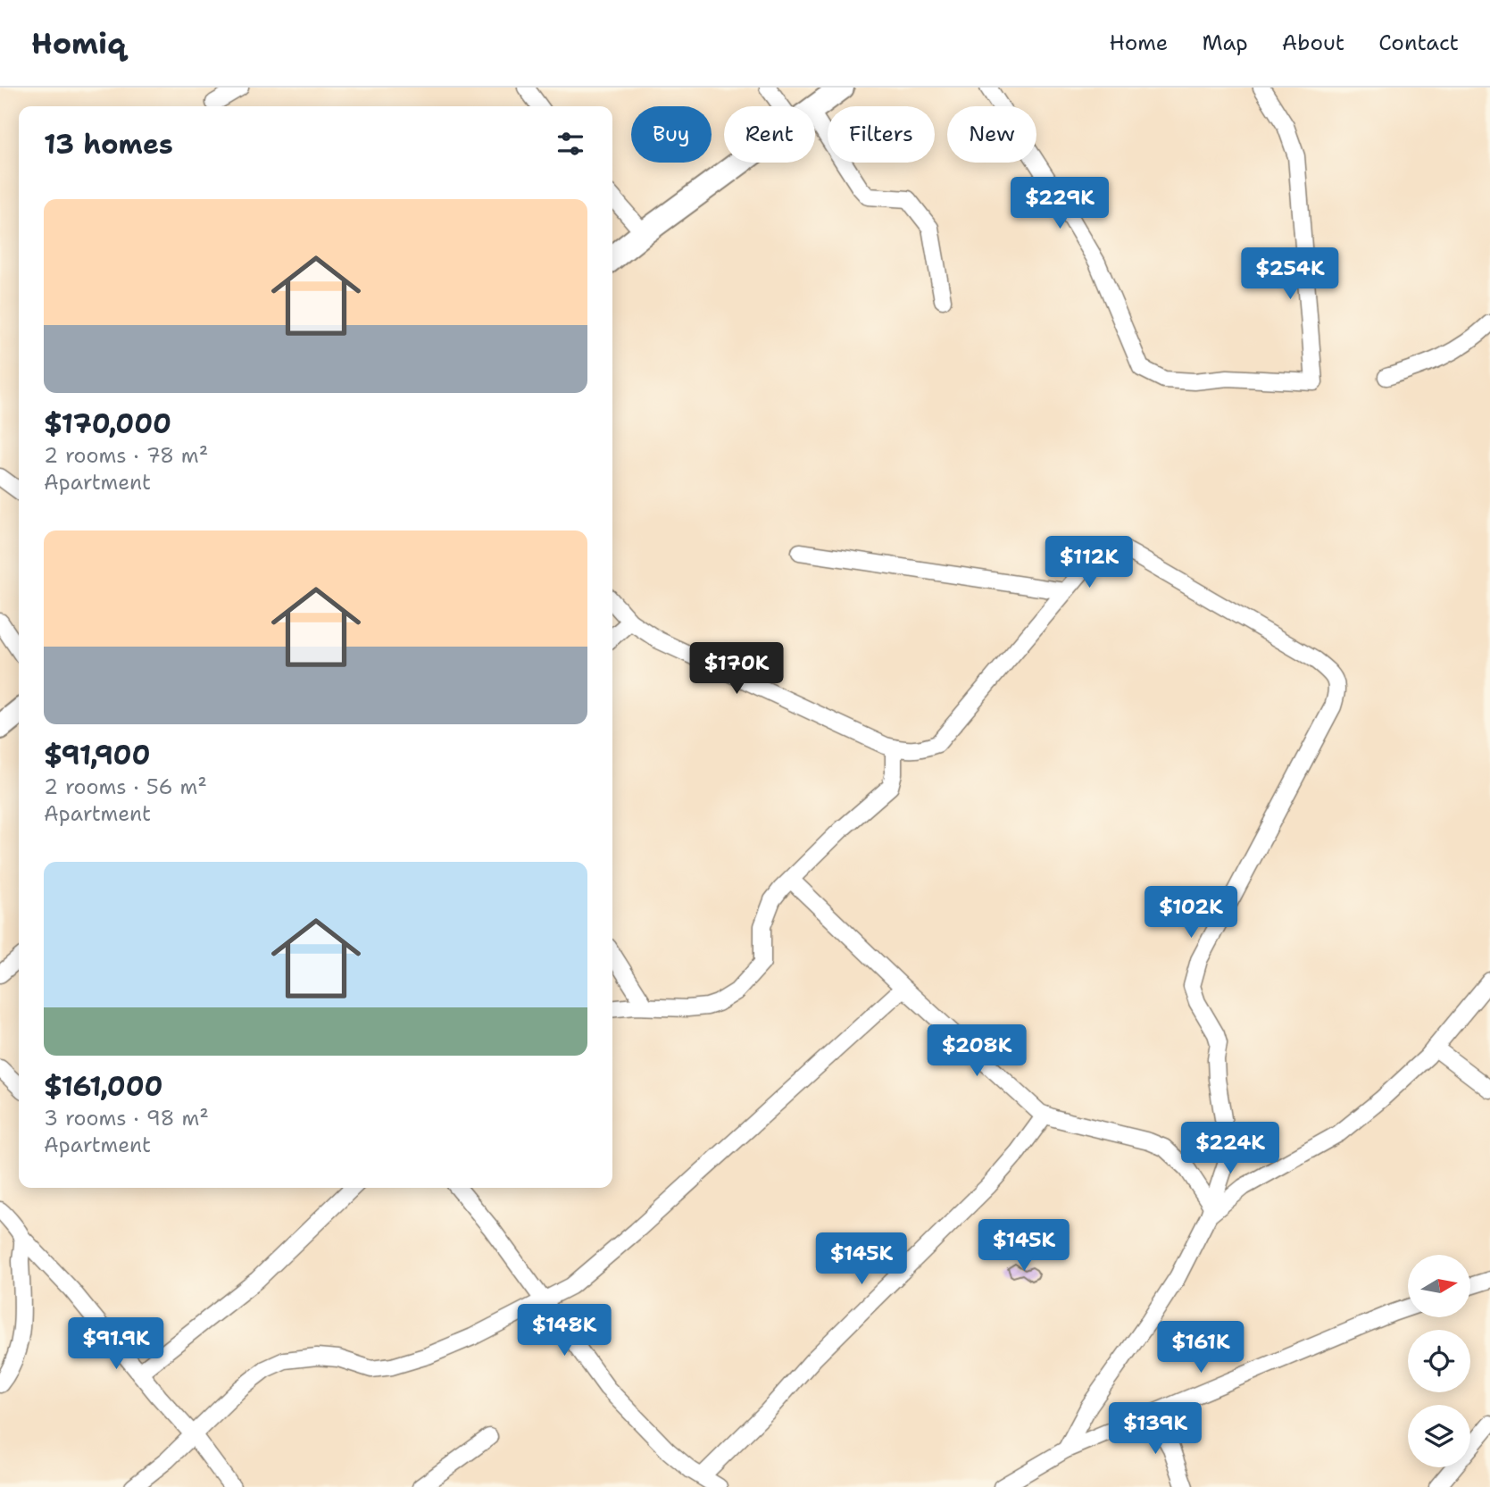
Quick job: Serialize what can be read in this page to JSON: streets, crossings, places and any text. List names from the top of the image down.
{
  "north": "right",
  "page": {
    "header": "Homiq",
    "nav": [
      "Home",
      "Map",
      "About",
      "Contact"
    ],
    "chip": [
      "Buy",
      "Rent",
      "Filters",
      "New"
    ],
    "heading": "13 homes",
    "price": [
      "$229K",
      "$254K",
      "$112K",
      "$170K",
      "$102K",
      "$208K",
      "$224K",
      "$145K",
      "$145K",
      "$148K",
      "$91.9K",
      "$161K",
      "$139K"
    ],
    "list": [
      {
        "name": "$170,000",
        "note": "2 rooms · 78 m² · Apartment"
      },
      {
        "name": "$91,900",
        "note": "2 rooms · 56 m² · Apartment"
      },
      {
        "name": "$161,000",
        "note": "3 rooms · 98 m² · Apartment"
      }
    ]
  }
}
